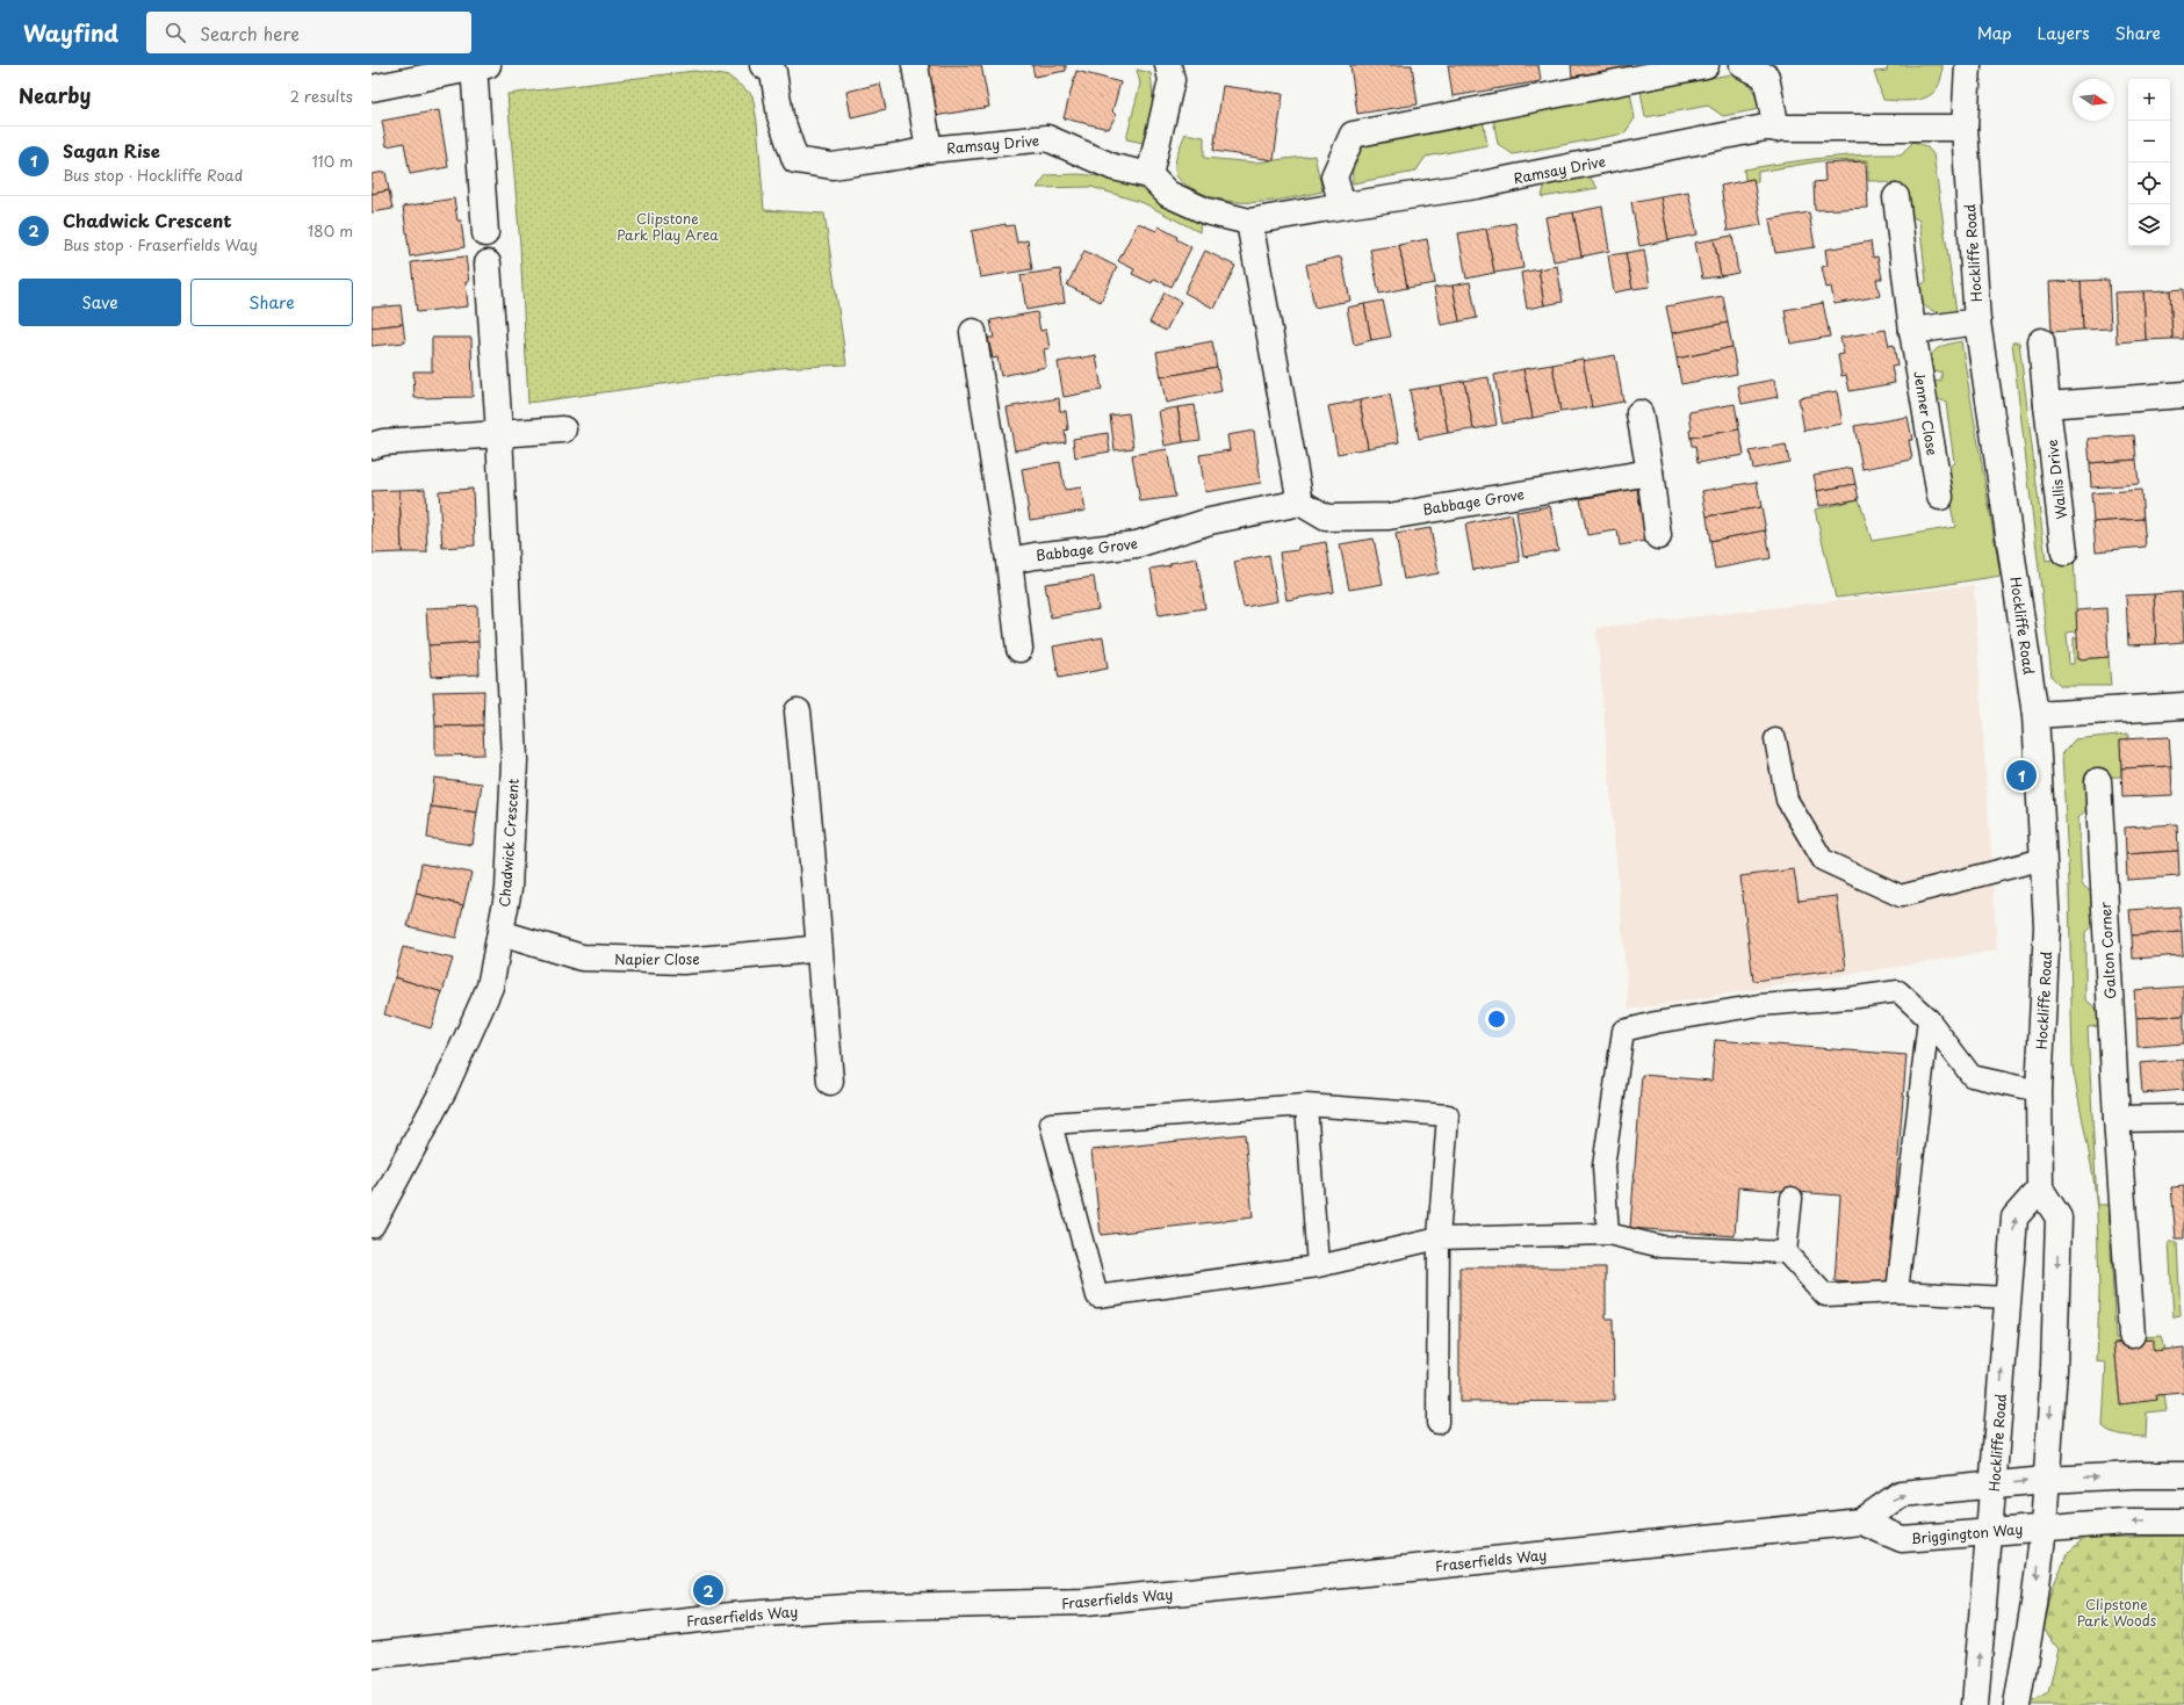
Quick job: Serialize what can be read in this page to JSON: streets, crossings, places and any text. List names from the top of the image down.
{
  "streets": {
    "street": [
      "Ramsay Drive",
      "Hockliffe Road",
      "Jenner Close",
      "Wallis Drive",
      "Babbage Grove",
      "Chadwick Crescent",
      "Galton Corner",
      "Napier Close",
      "Briggington Way",
      "Fraserfields Way"
    ]
  },
  "crossings": [
    ["Ramsay Drive", "Hockliffe Road"],
    ["Hockliffe Road", "Briggington Way"],
    ["Chadwick Crescent", "Napier Close"],
    ["Briggington Way", "Fraserfields Way"]
  ],
  "parks": ["Clipstone Park Play Area", "Clipstone Park Woods"],
  "north": "right",
  "page": {
    "header": "Wayfind",
    "search": "Search here",
    "nav": ["Map", "Layers", "Share"],
    "heading": ["Nearby", "2 results"],
    "map_buttons": ["+", "−"],
    "list": [
      {
        "mark": "1",
        "name": "Sagan Rise",
        "note": "Bus stop · Hockliffe Road",
        "value": "110 m"
      },
      {
        "mark": "2",
        "name": "Chadwick Crescent",
        "note": "Bus stop · Fraserfields Way",
        "value": "180 m"
      }
    ],
    "buttons": ["Save", "Share"],
    "pins": ["1", "2"]
  }
}
